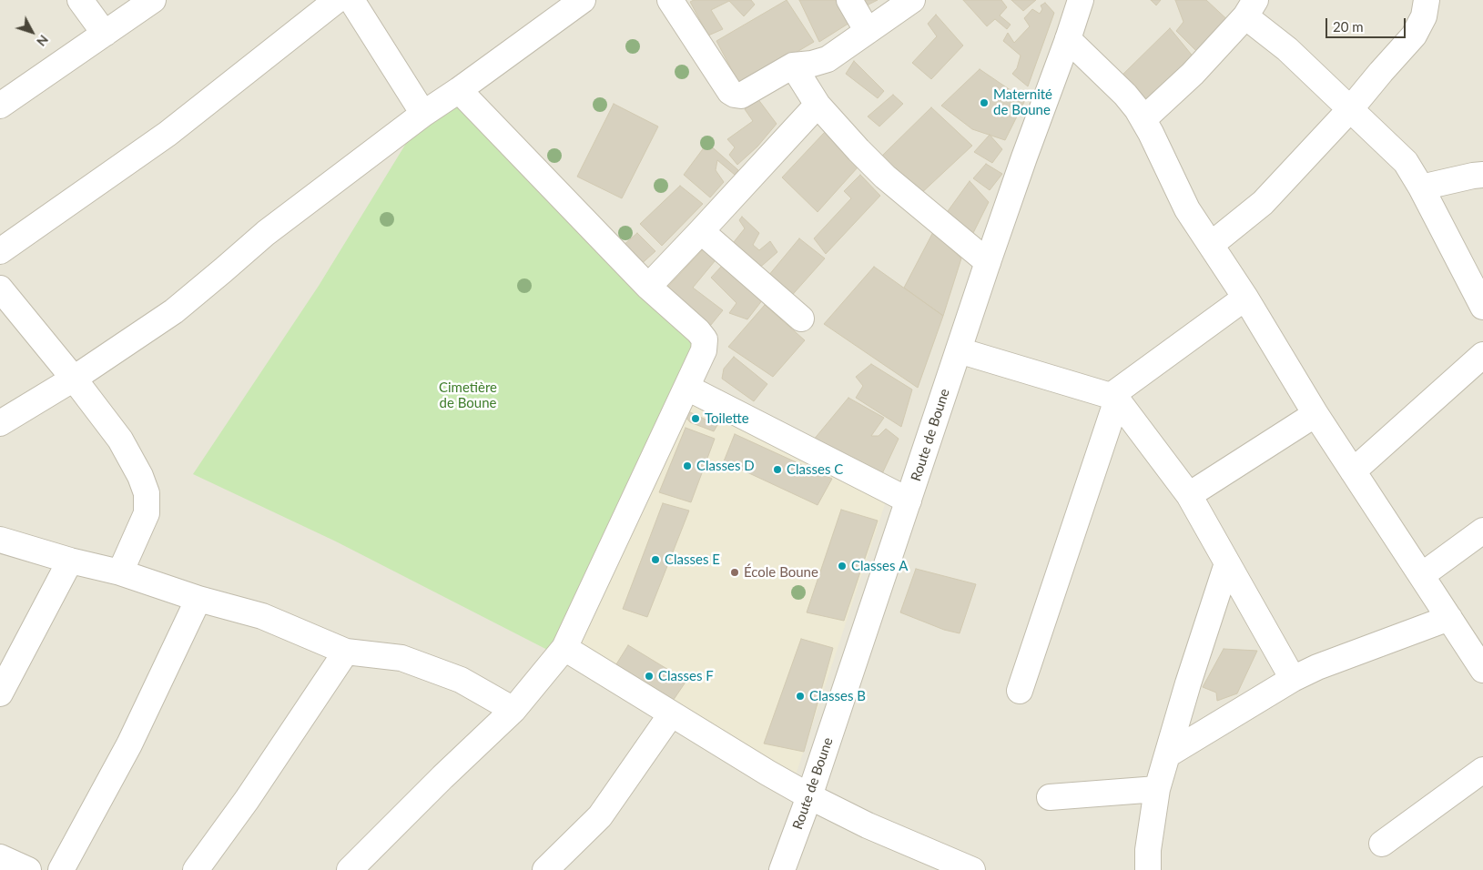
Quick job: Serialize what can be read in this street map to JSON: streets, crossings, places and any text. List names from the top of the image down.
{
  "streets": {
    "street": ["Route de Boune"]
  },
  "parks": ["Cimetière de Boune"],
  "places": [
    "Maternité de Boune",
    "Toilette",
    "Classes D",
    "Classes C",
    "Classes E",
    "Classes A",
    "École Boune",
    "Classes F",
    "Classes B"
  ],
  "scale_bar": "20 m",
  "north": "bottom right"
}
